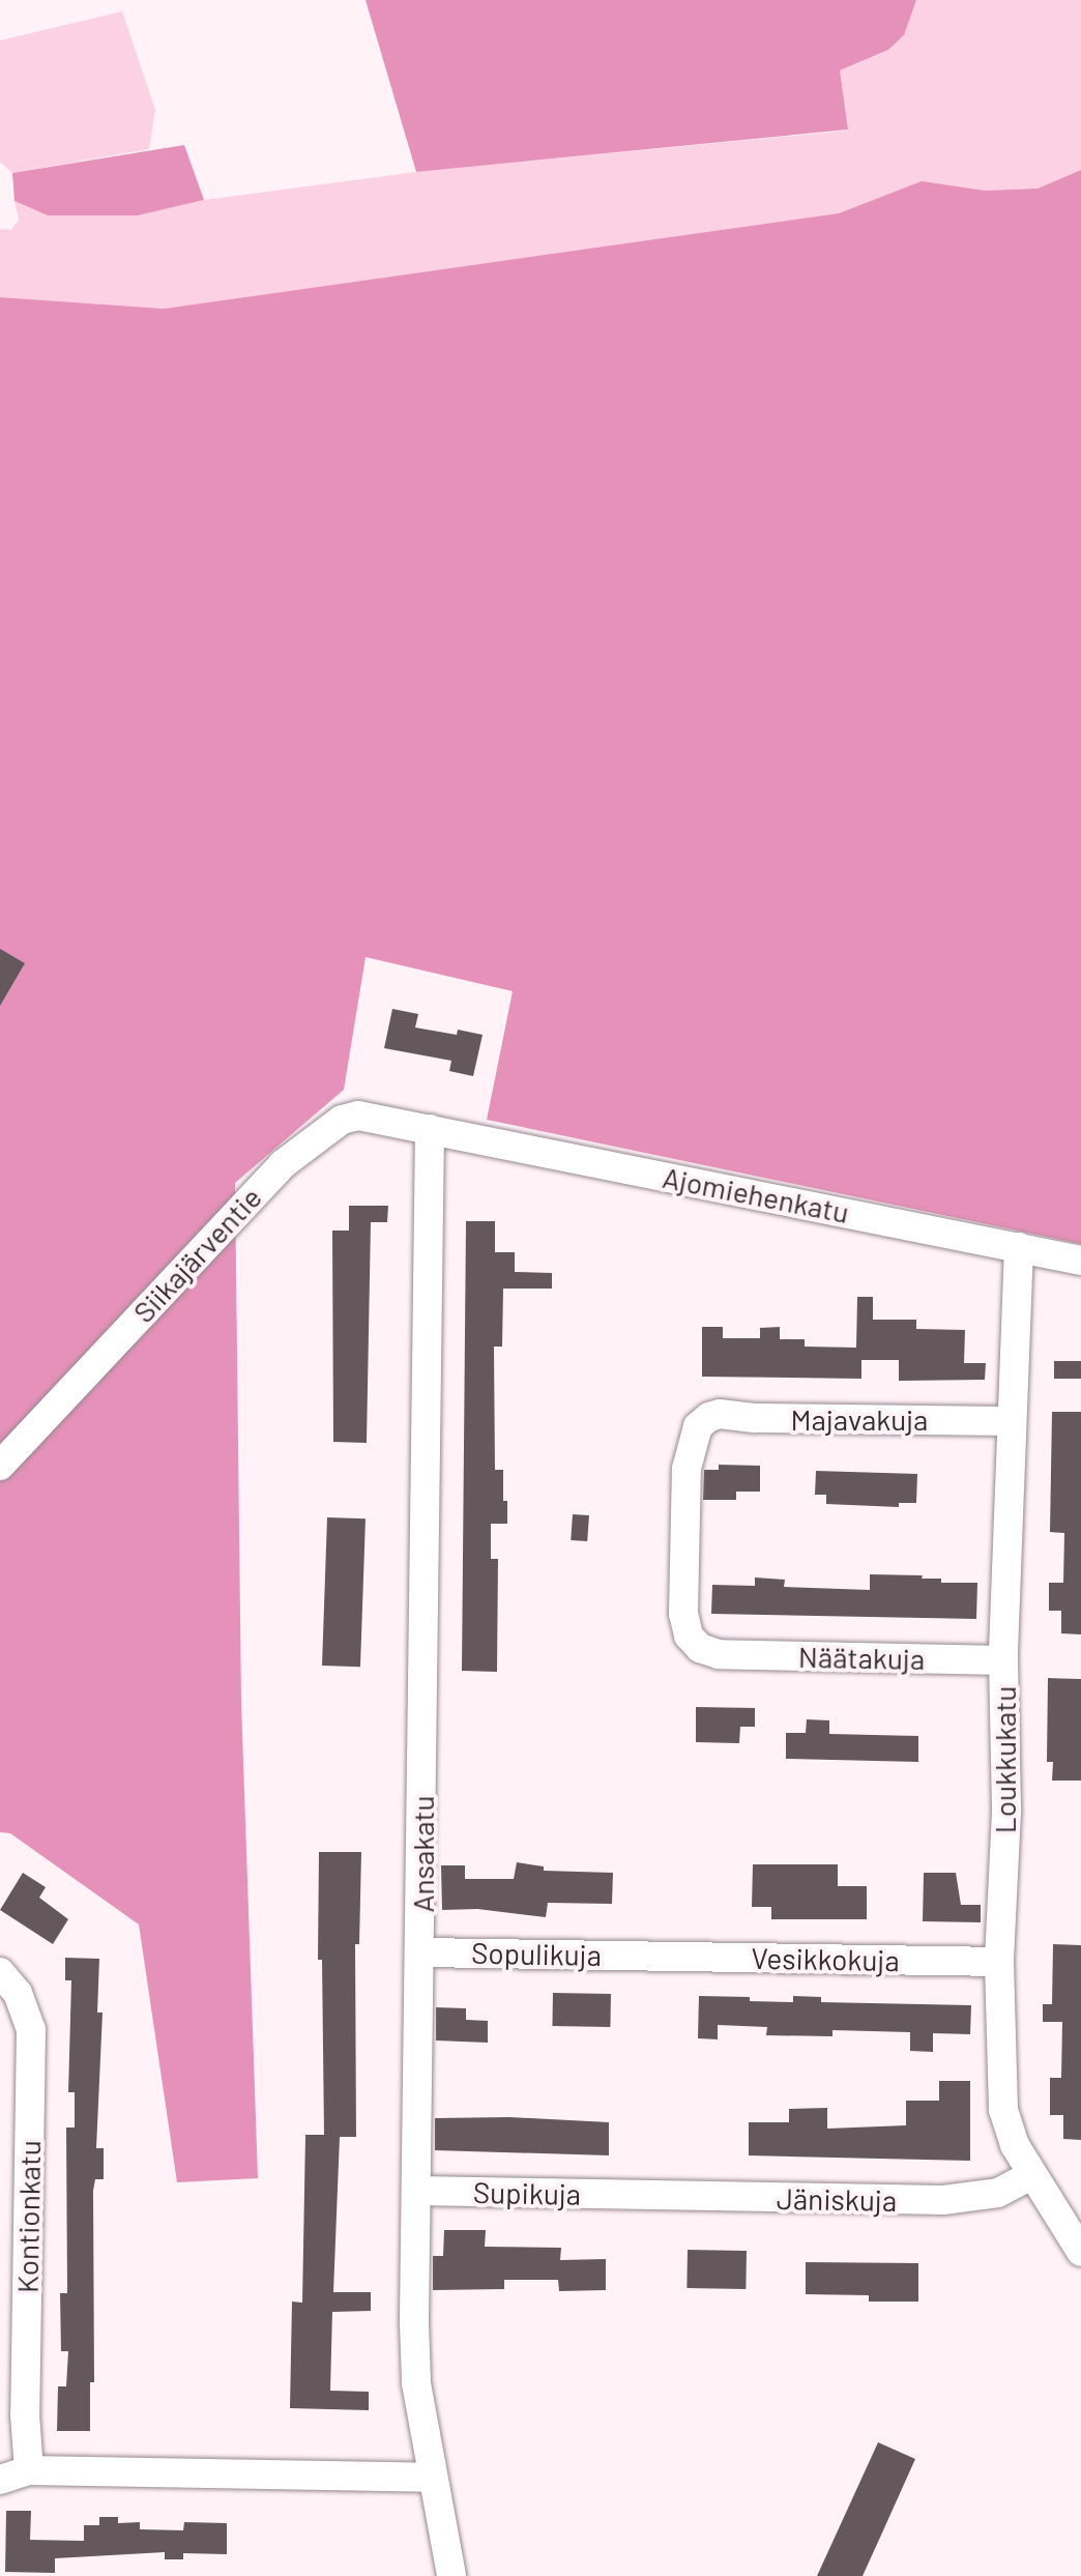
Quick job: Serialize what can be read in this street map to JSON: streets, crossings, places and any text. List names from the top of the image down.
{
  "streets": {
    "street": [
      "Ajomiehenkatu",
      "Siikajärventie",
      "Majavakuja",
      "Näätakuja",
      "Loukkukatu",
      "Ansakatu",
      "Sopulikuja",
      "Vesikkokuja",
      "Supikuja",
      "Jäniskuja",
      "Kontionkatu"
    ]
  },
  "crossings": [
    ["Ajomiehenkatu", "Siikajärventie"],
    ["Ajomiehenkatu", "Loukkukatu"],
    ["Ajomiehenkatu", "Ansakatu"],
    ["Siikajärventie", "Ansakatu"],
    ["Majavakuja", "Näätakuja"],
    ["Majavakuja", "Loukkukatu"],
    ["Näätakuja", "Loukkukatu"],
    ["Loukkukatu", "Vesikkokuja"],
    ["Loukkukatu", "Jäniskuja"],
    ["Ansakatu", "Sopulikuja"],
    ["Ansakatu", "Supikuja"],
    ["Sopulikuja", "Vesikkokuja"],
    ["Supikuja", "Jäniskuja"]
  ]
}
